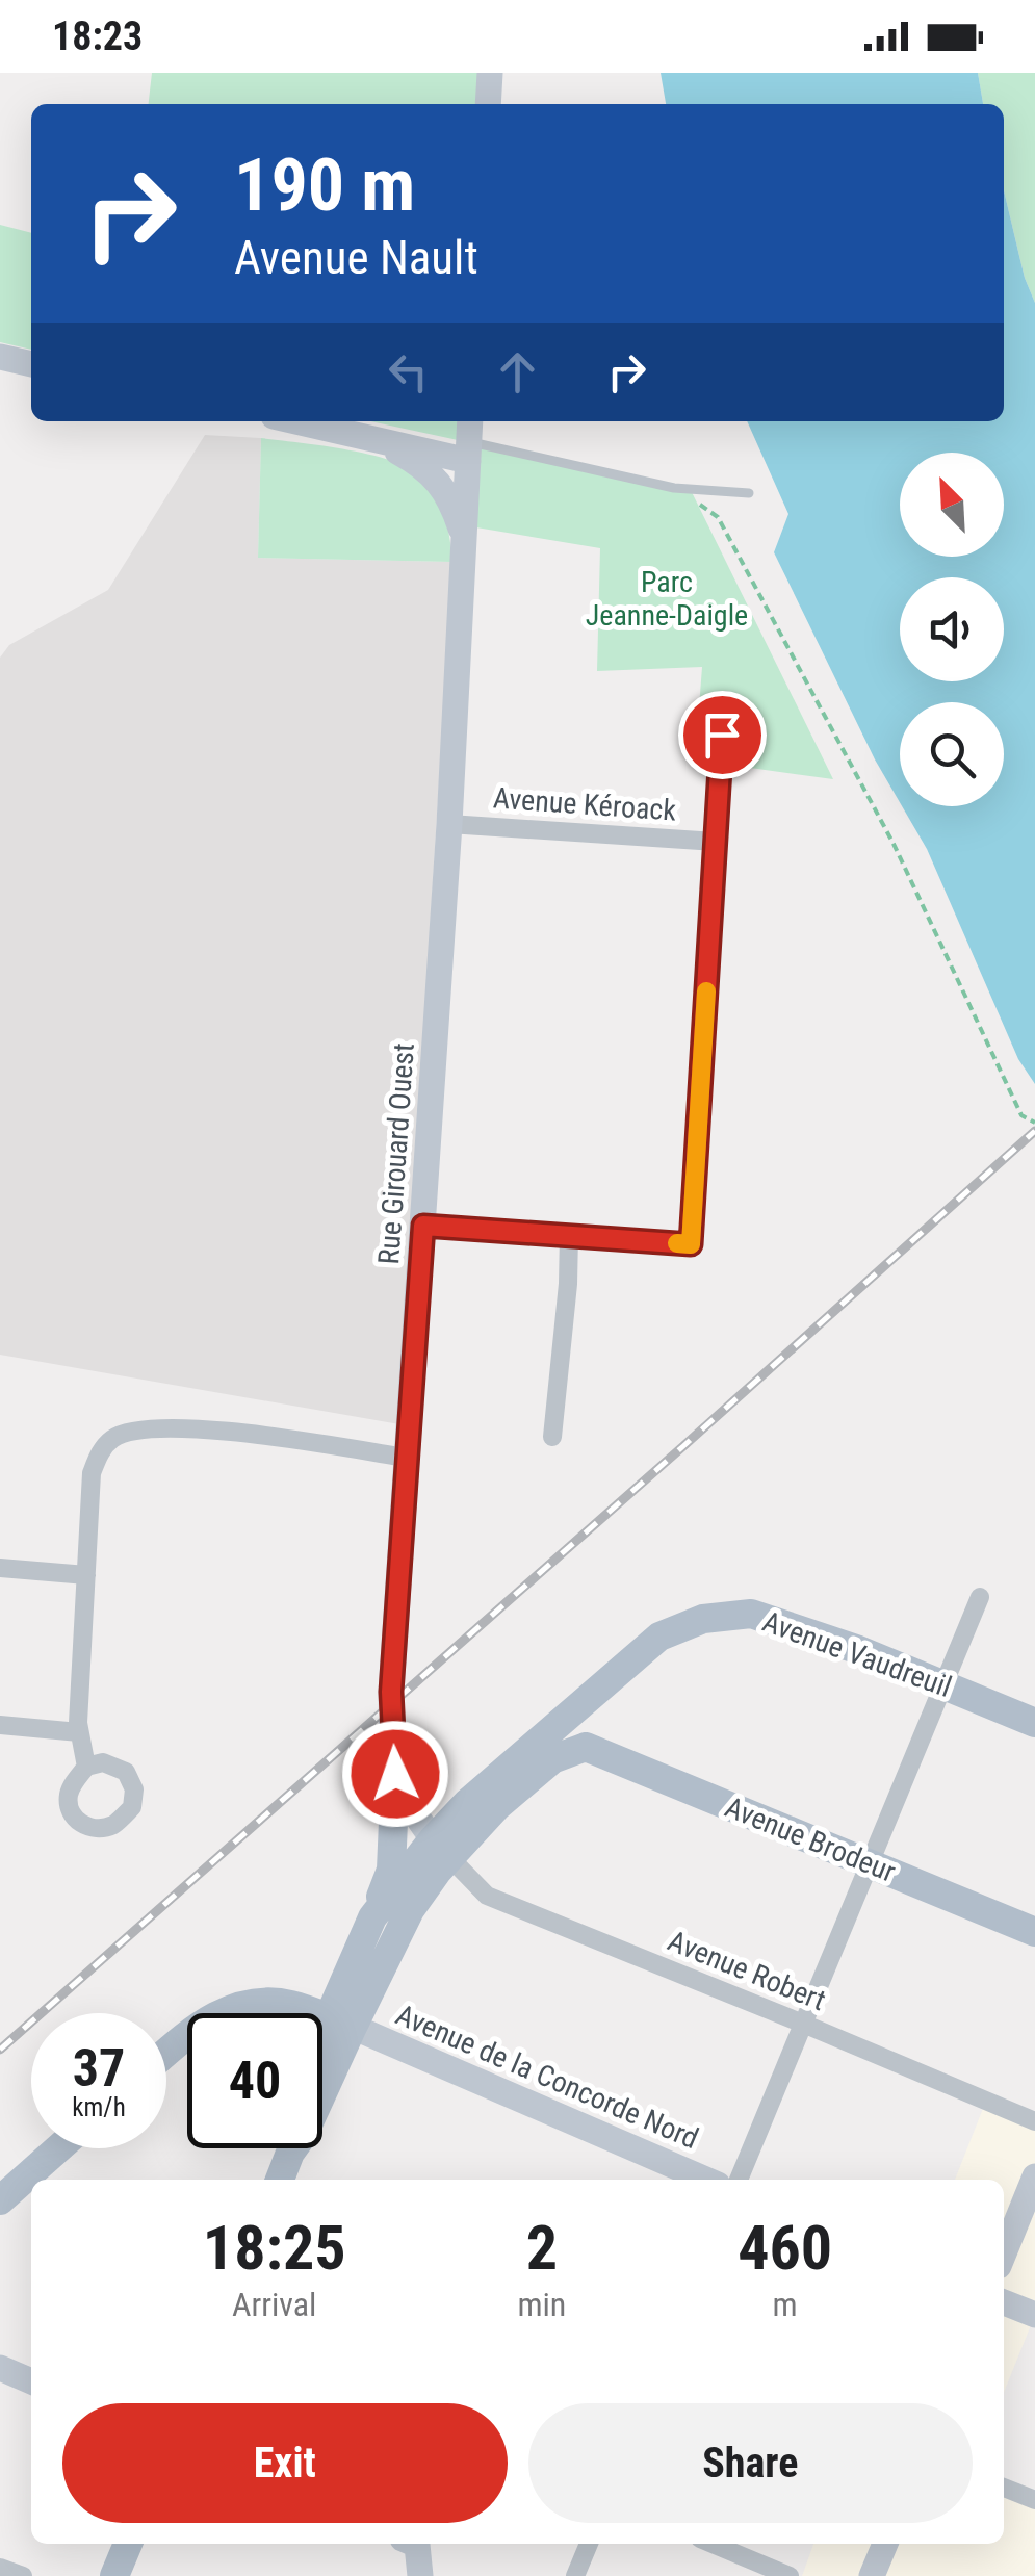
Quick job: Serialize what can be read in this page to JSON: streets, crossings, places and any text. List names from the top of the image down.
{
  "streets": {
    "main road": ["Avenue Vaudreuil", "Avenue Brodeur"],
    "street": [
      "Avenue Kéroack",
      "Rue Girouard Ouest",
      "Avenue Robert",
      "Avenue de la Concorde Nord"
    ]
  },
  "crossings": [
    ["Avenue Kéroack", "Rue Girouard Ouest"],
    ["Avenue Vaudreuil", "Avenue Robert"]
  ],
  "parks": ["Parc Jeanne-Daigle"],
  "north": "top left",
  "page": {
    "status": "18:23",
    "turn": ["190 m", "Avenue Nault"],
    "speed": "37 km/h",
    "limit": "40",
    "eta": [
      "18:25",
      "Arrival",
      "2",
      "min",
      "460",
      "m"
    ],
    "buttons": ["Exit", "Share"]
  }
}
